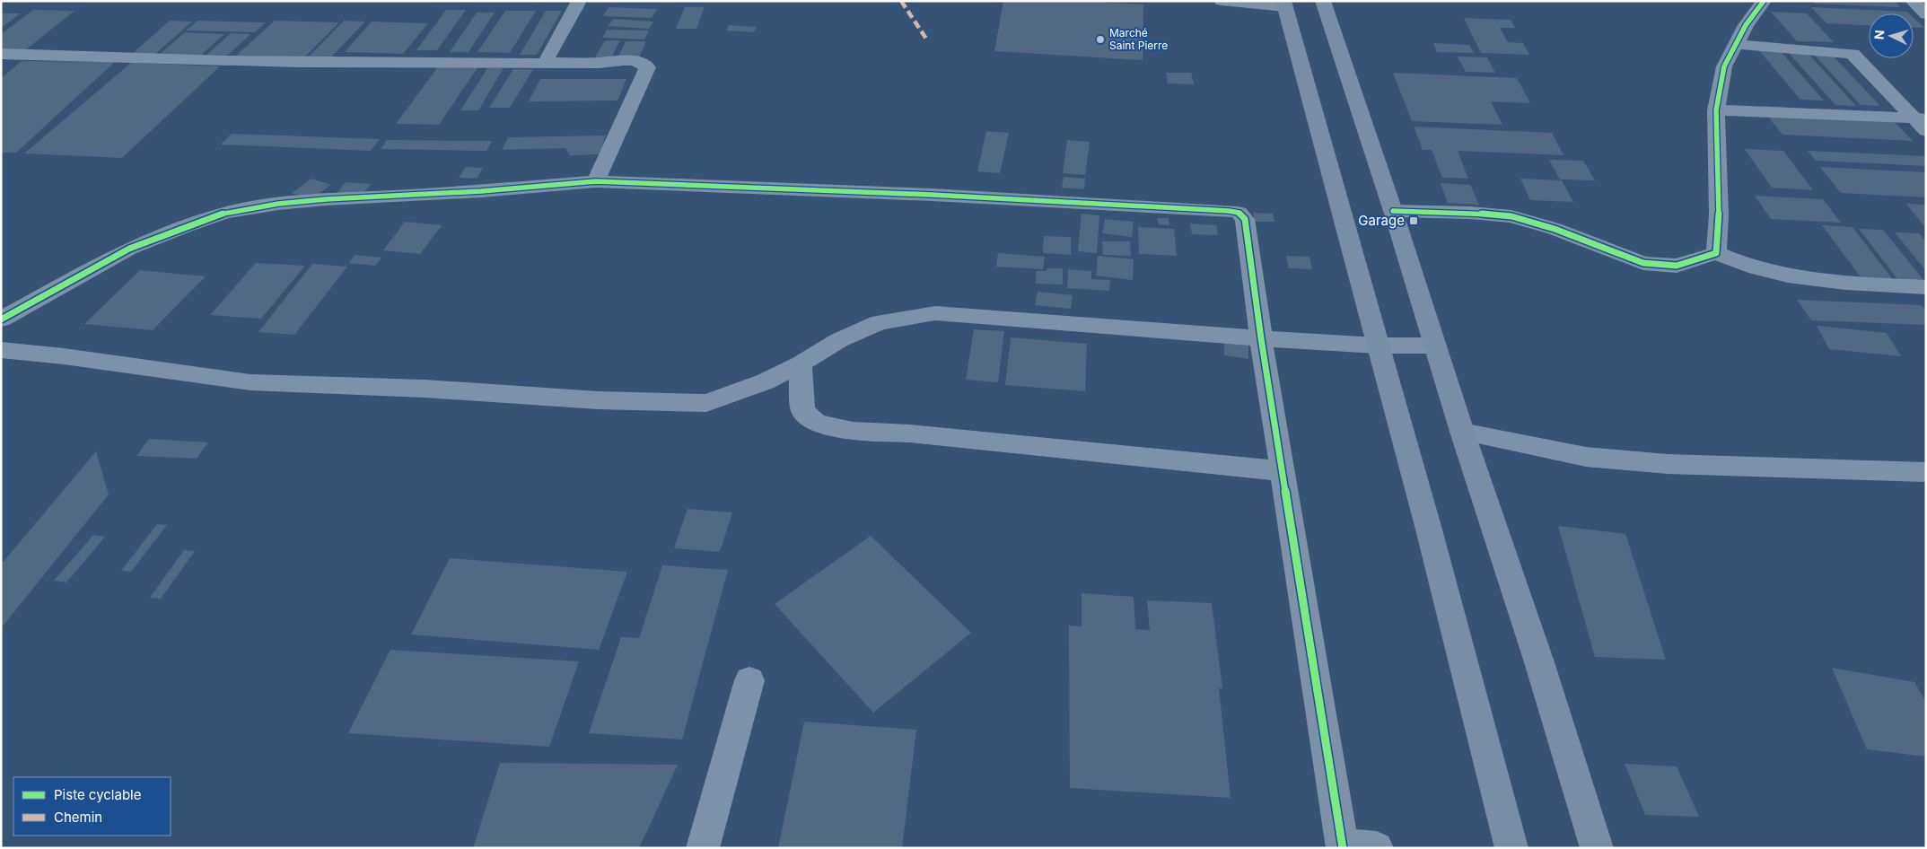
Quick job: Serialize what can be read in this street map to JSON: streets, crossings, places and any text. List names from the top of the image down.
{
  "places": {
    "other": ["Marché Saint Pierre"],
    "transit": ["Garage"]
  },
  "legend": ["Piste cyclable", "Chemin"],
  "north": "left"
}
